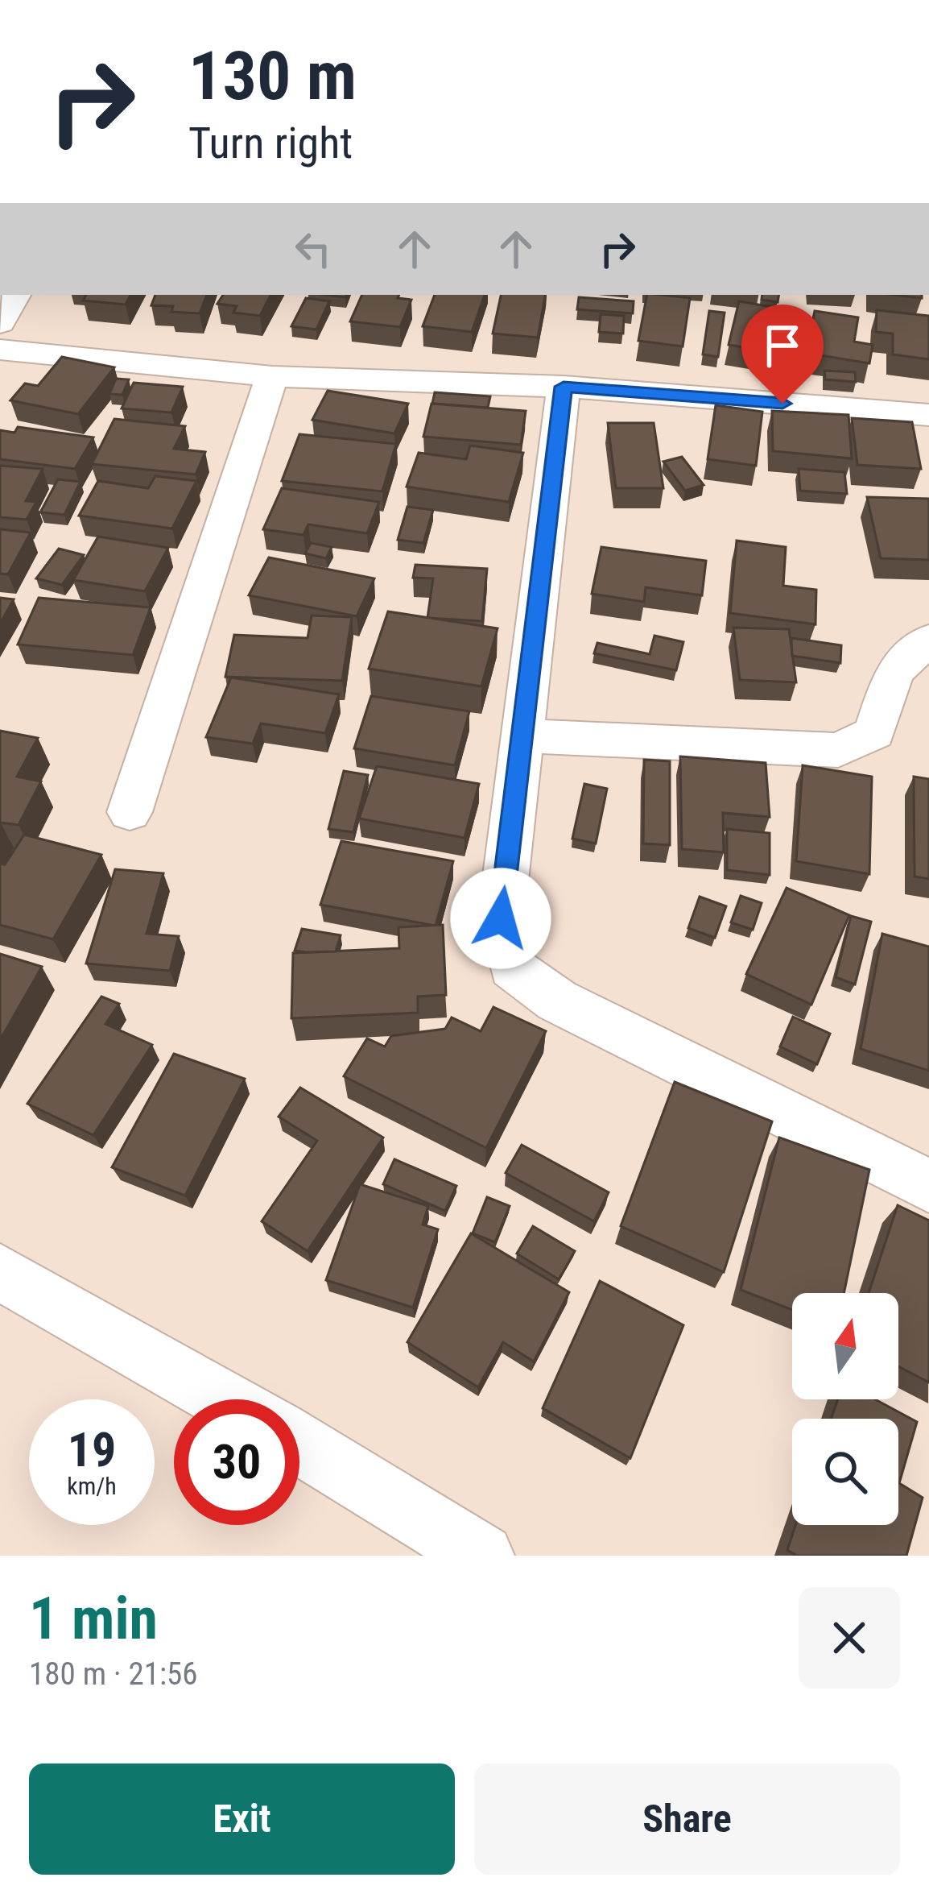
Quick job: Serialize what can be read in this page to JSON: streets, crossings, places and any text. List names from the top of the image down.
{
  "north": "top",
  "page": {
    "turn": ["130 m", "Turn right"],
    "speed": "19 km/h",
    "limit": "30",
    "heading": ["1 min", "180 m · 21:56"],
    "buttons": ["Exit", "Share"]
  }
}
